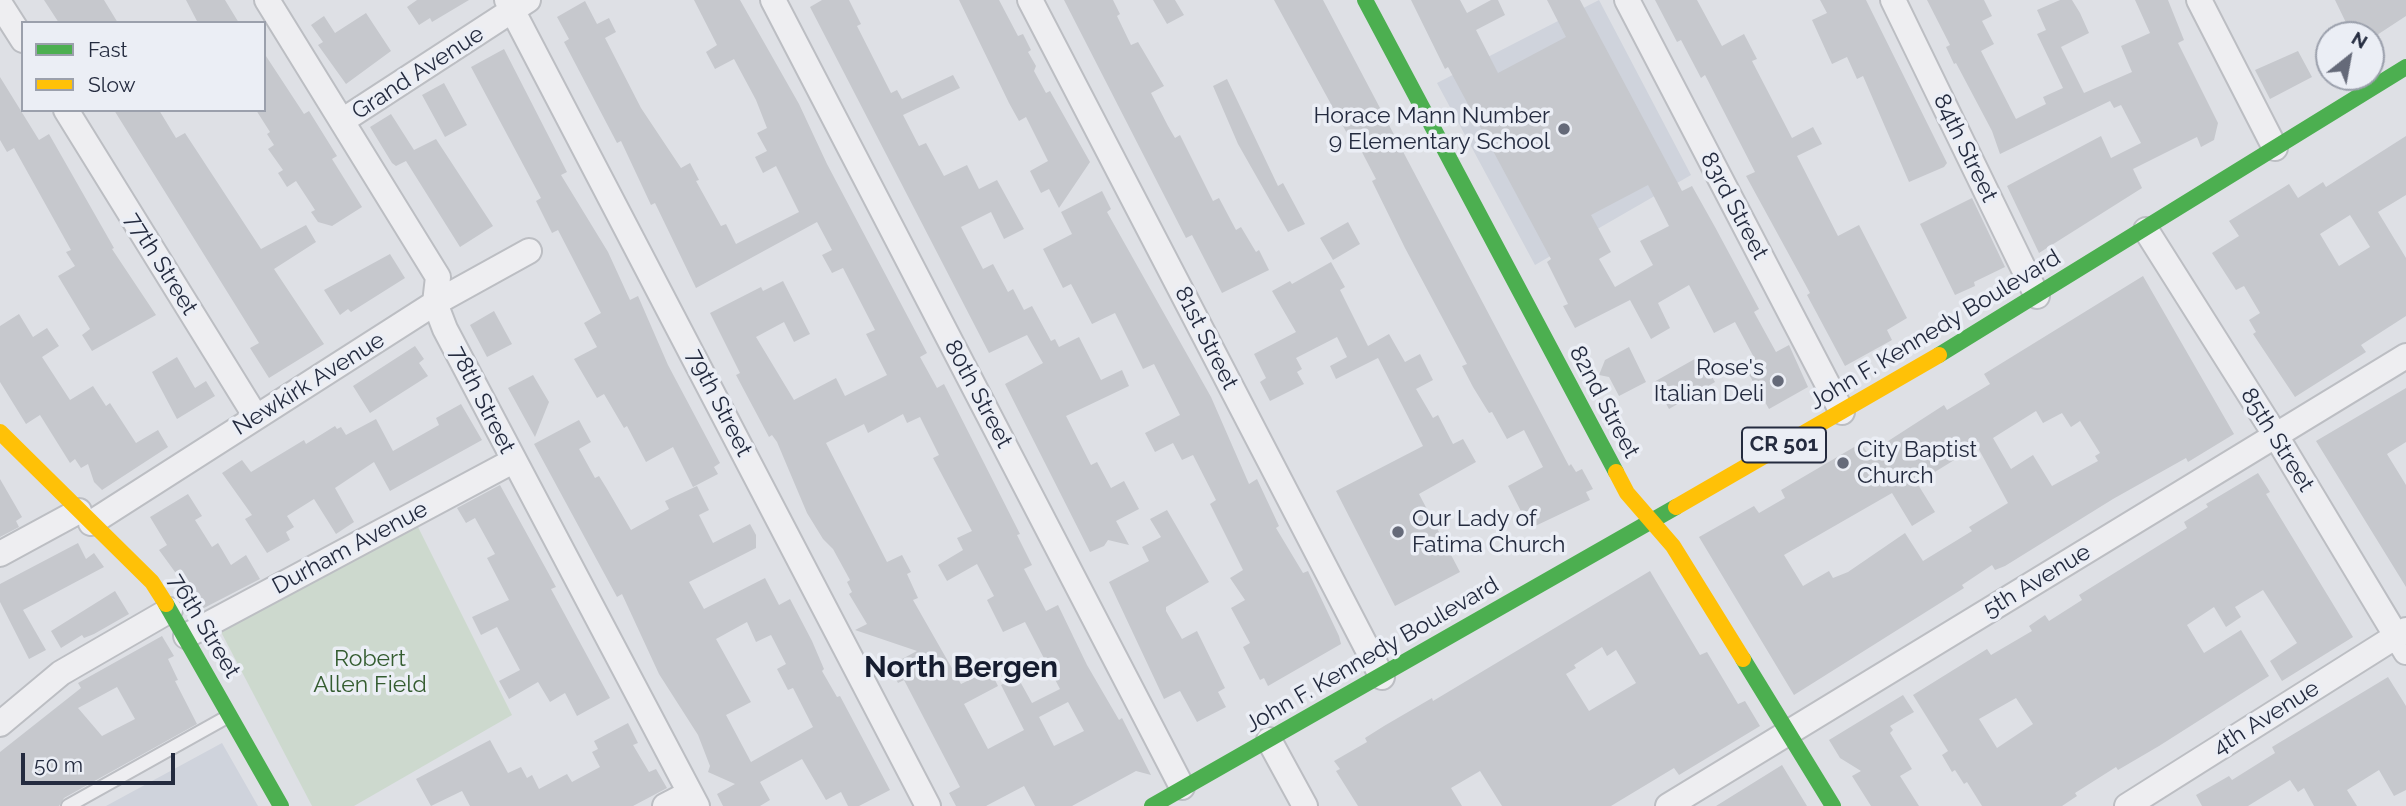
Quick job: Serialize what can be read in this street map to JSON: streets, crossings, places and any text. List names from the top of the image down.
{
  "streets": {
    "main road": [
      "John F. Kennedy Boulevard",
      "82nd Street",
      "CR 501",
      "76th Street"
    ],
    "street": [
      "Grand Avenue",
      "84th Street",
      "83rd Street",
      "77th Street",
      "81st Street",
      "Newkirk Avenue",
      "80th Street",
      "78th Street",
      "79th Street",
      "85th Street",
      "Durham Avenue",
      "5th Avenue",
      "4th Avenue"
    ]
  },
  "crossings": [
    ["Grand Avenue", "78th Street"],
    ["Grand Avenue", "79th Street"],
    ["84th Street", "John F. Kennedy Boulevard"],
    ["83rd Street", "John F. Kennedy Boulevard"],
    ["77th Street", "Newkirk Avenue"],
    ["John F. Kennedy Boulevard", "81st Street"],
    ["John F. Kennedy Boulevard", "80th Street"],
    ["John F. Kennedy Boulevard", "82nd Street"],
    ["John F. Kennedy Boulevard", "85th Street"],
    ["Newkirk Avenue", "78th Street"],
    ["Newkirk Avenue", "76th Street"],
    ["78th Street", "Durham Avenue"],
    ["82nd Street", "5th Avenue"],
    ["85th Street", "5th Avenue"],
    ["85th Street", "4th Avenue"],
    ["Durham Avenue", "76th Street"]
  ],
  "districts": ["North Bergen"],
  "parks": ["Robert Allen Field"],
  "places": [
    "Horace Mann Number 9 Elementary School",
    "Rose's Italian Deli",
    "City Baptist Church",
    "Our Lady of Fatima Church"
  ],
  "legend": ["Fast", "Slow"],
  "scale_bar": "50 m",
  "north": "top right"
}
